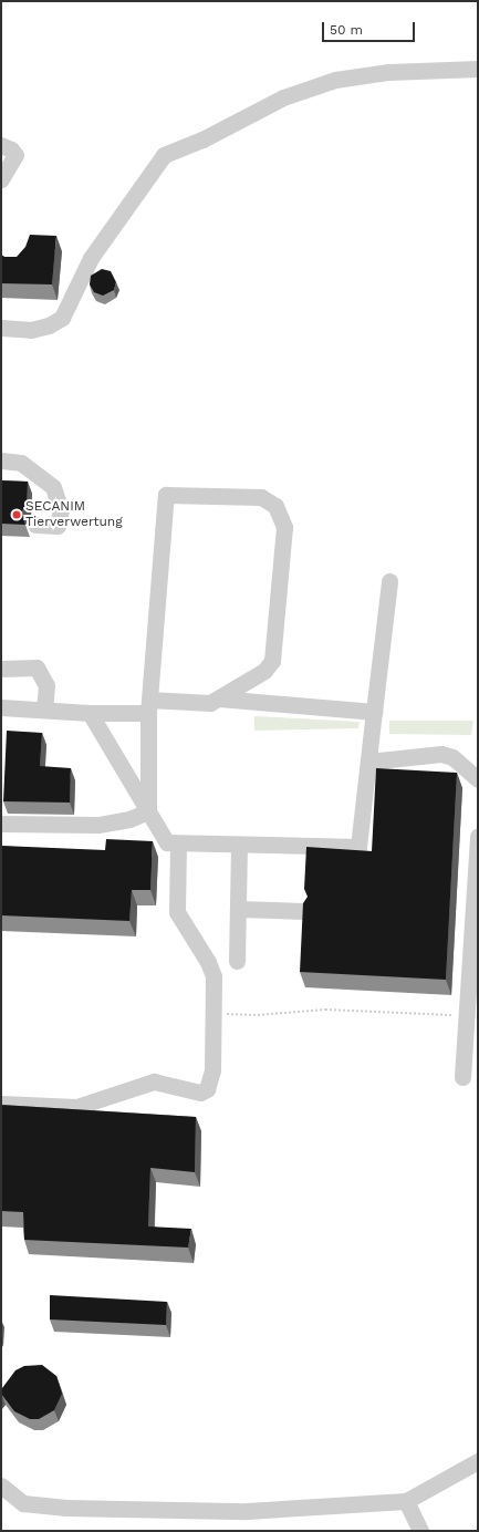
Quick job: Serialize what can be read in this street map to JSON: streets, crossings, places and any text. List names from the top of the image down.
{
  "places": ["SECANIM Tierverwertung"],
  "scale_bar": "50 m"
}
